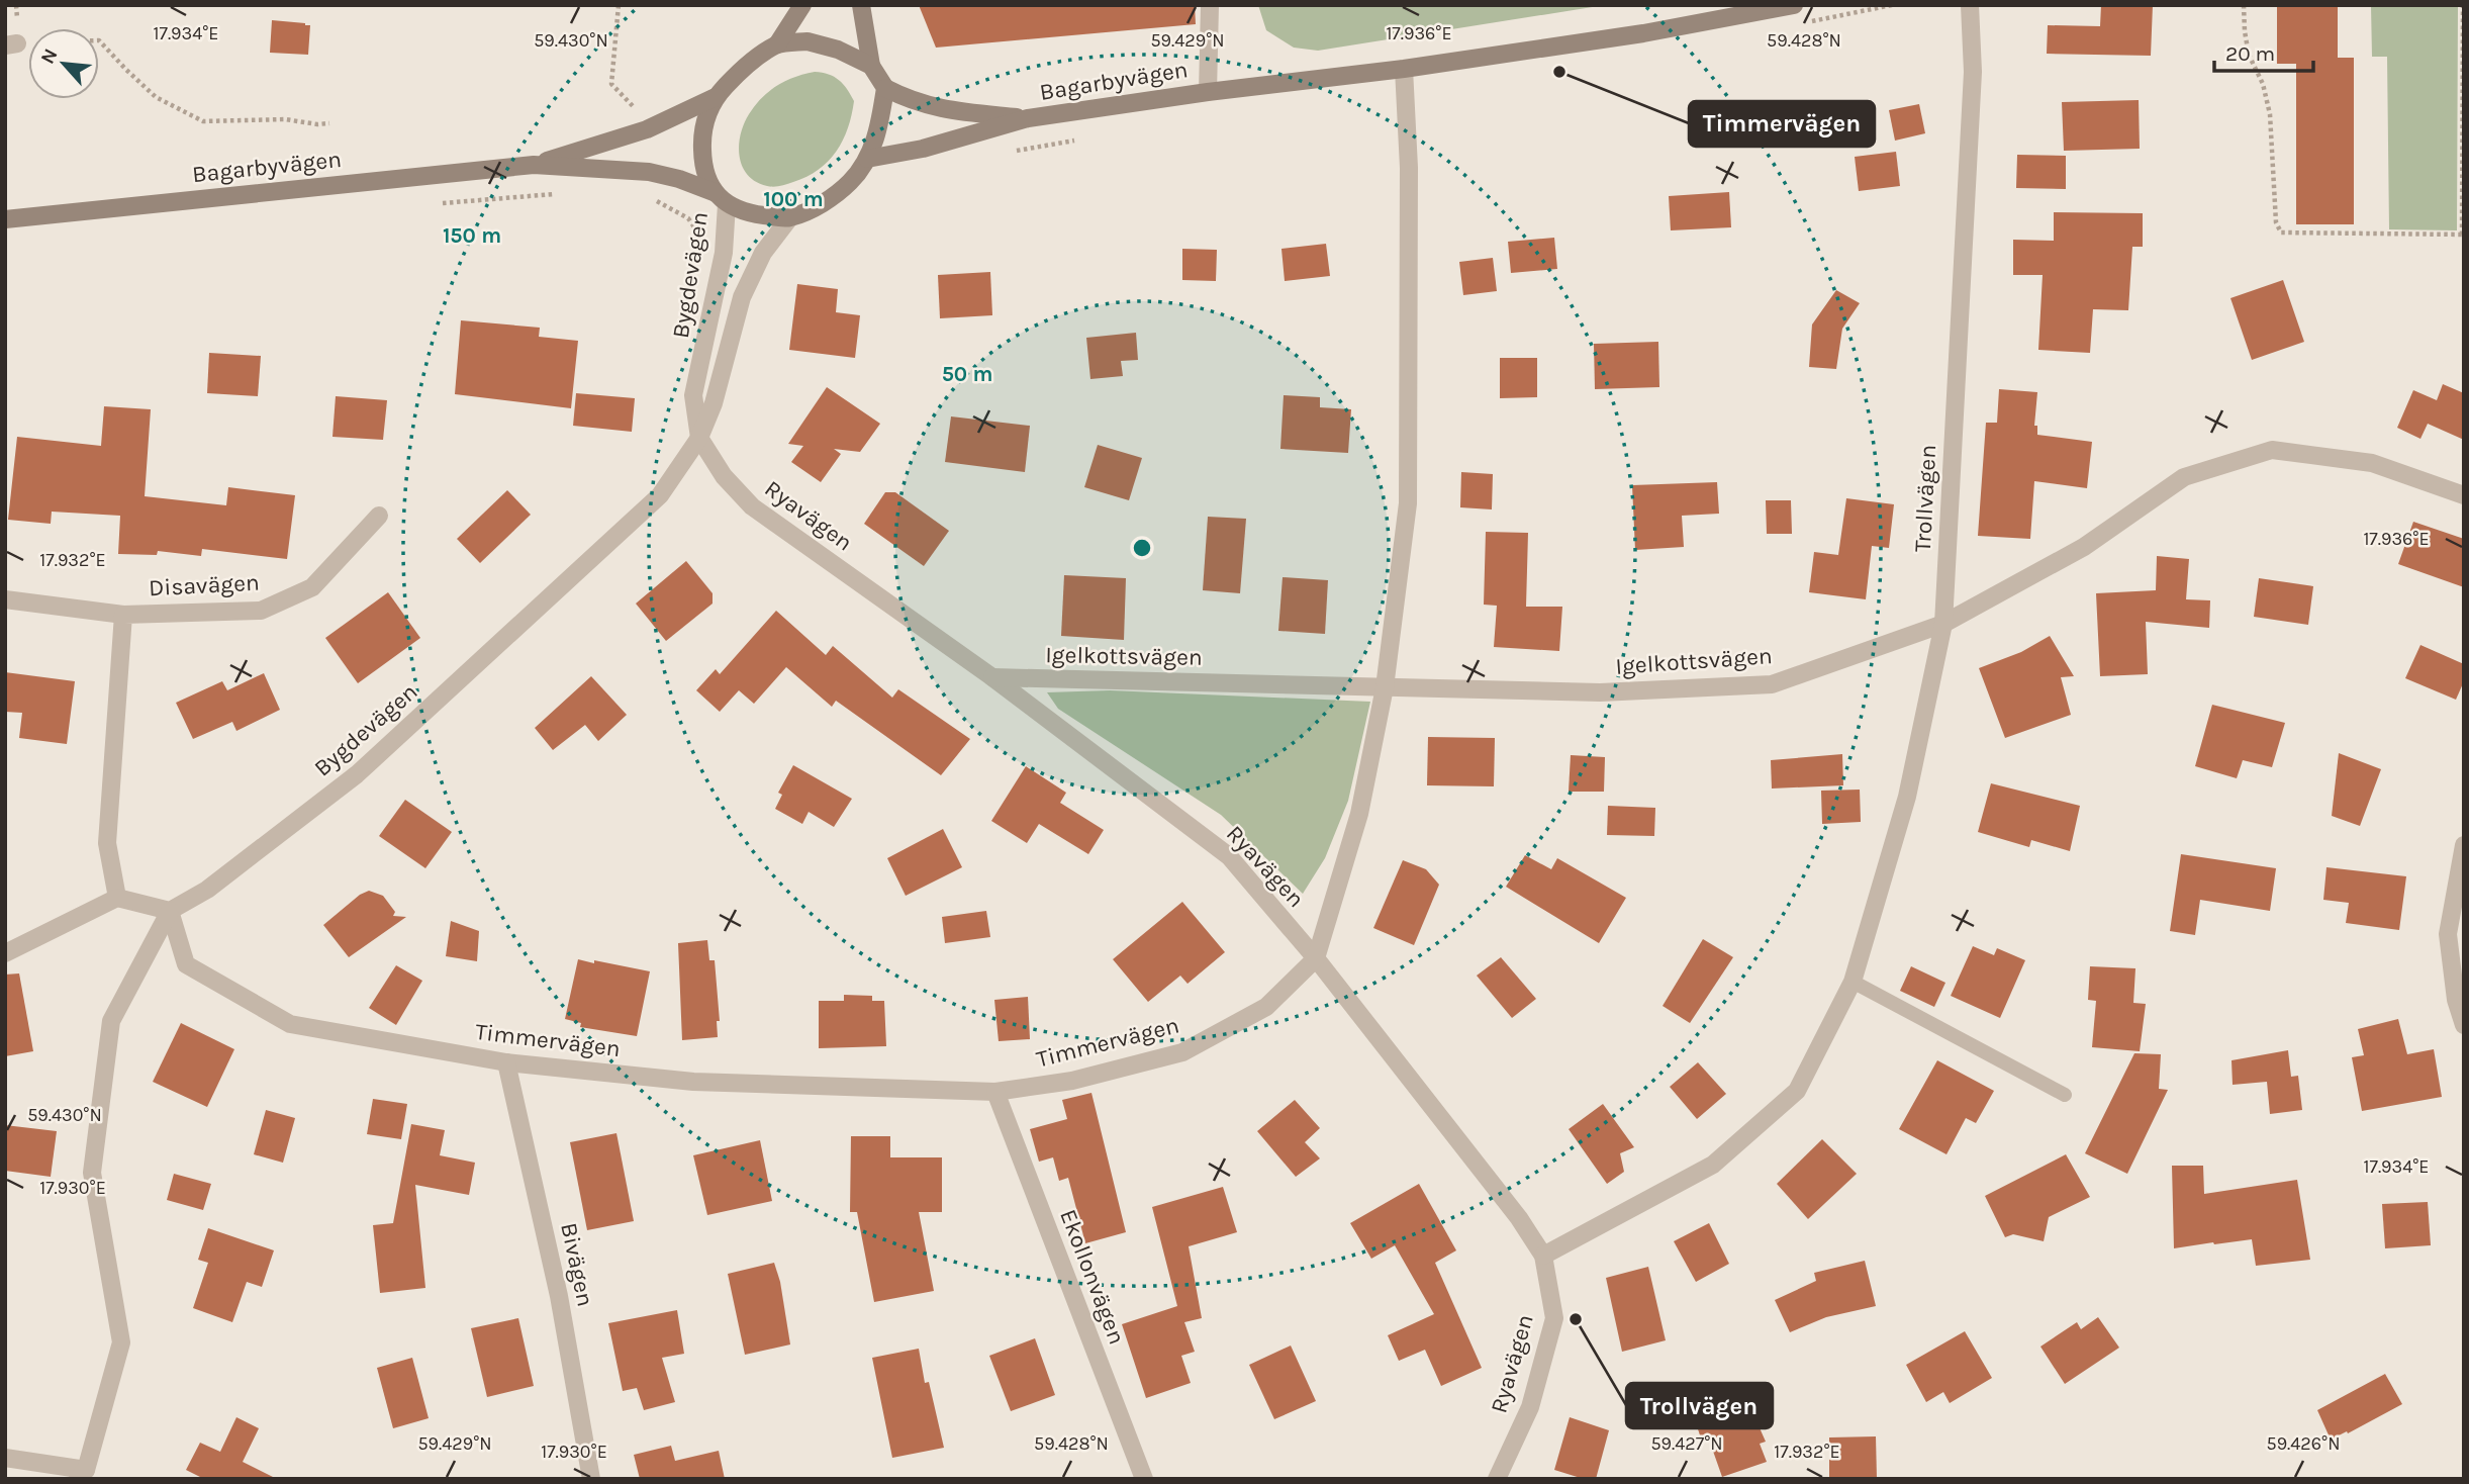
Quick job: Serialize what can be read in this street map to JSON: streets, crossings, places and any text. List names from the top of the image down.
{
  "streets": {
    "street": [
      "Bagarbyvägen",
      "Bygdevägen",
      "Trollvägen",
      "Ryavägen",
      "Disavägen",
      "Igelkottsvägen",
      "Timmervägen",
      "Bivägen",
      "Ekollonvägen"
    ]
  },
  "crossings": [
    ["Bagarbyvägen", "Bygdevägen"],
    ["Bagarbyvägen", "Timmervägen"],
    ["Bygdevägen", "Ryavägen"],
    ["Bygdevägen", "Timmervägen"],
    ["Trollvägen", "Ryavägen"],
    ["Trollvägen", "Igelkottsvägen"],
    ["Ryavägen", "Igelkottsvägen"],
    ["Ryavägen", "Timmervägen"],
    ["Igelkottsvägen", "Timmervägen"],
    ["Timmervägen", "Bivägen"],
    ["Timmervägen", "Ekollonvägen"]
  ],
  "places": ["Timmervägen", "Trollvägen"],
  "scale_bar": "20 m",
  "north": "top left",
  "coordinates": [
    "17.934°E",
    "17.936°E",
    "59.430°N",
    "59.429°N",
    "59.428°N",
    "17.932°E",
    "17.930°E",
    "59.427°N",
    "59.426°N"
  ],
  "rings": ["100 m", "150 m", "50 m"]
}
